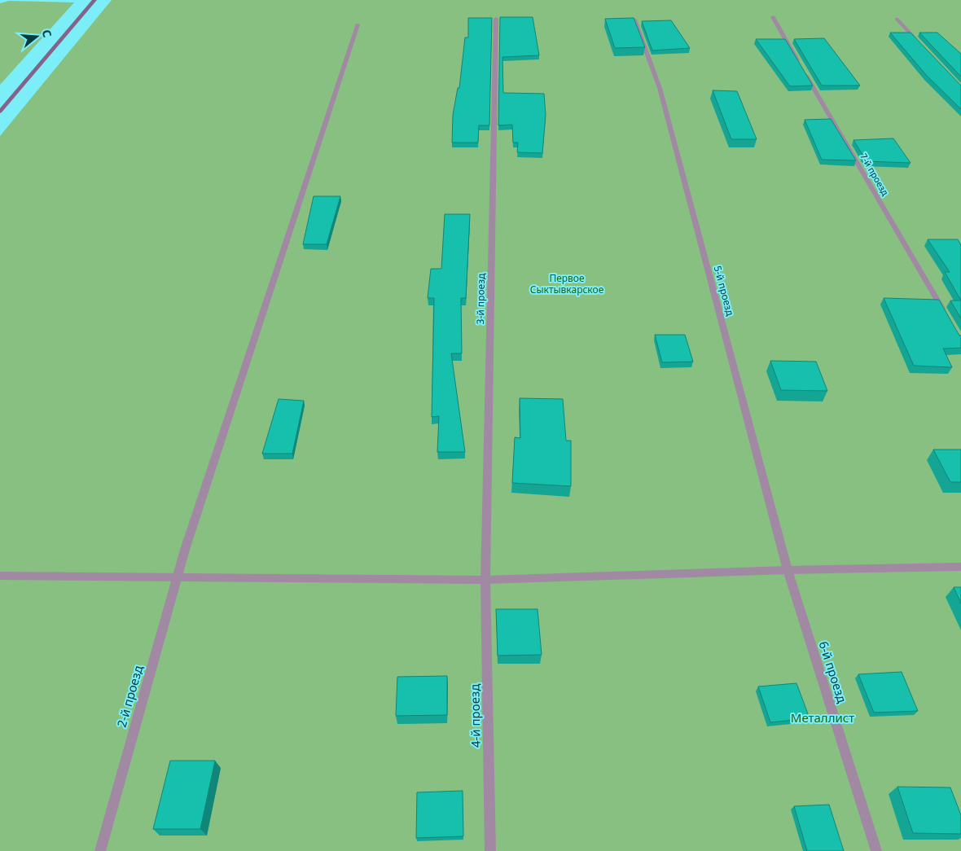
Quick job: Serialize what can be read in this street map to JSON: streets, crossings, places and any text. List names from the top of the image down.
{
  "streets": {
    "street": [
      "7-й проезд",
      "5-й проезд",
      "3-й проезд",
      "6-й проезд",
      "2-й проезд",
      "4-й проезд"
    ]
  },
  "crossings": [
    ["5-й проезд", "6-й проезд"],
    ["3-й проезд", "4-й проезд"]
  ],
  "parks": ["Первое Сыктывкарское", "Металлист"],
  "north": "right"
}
